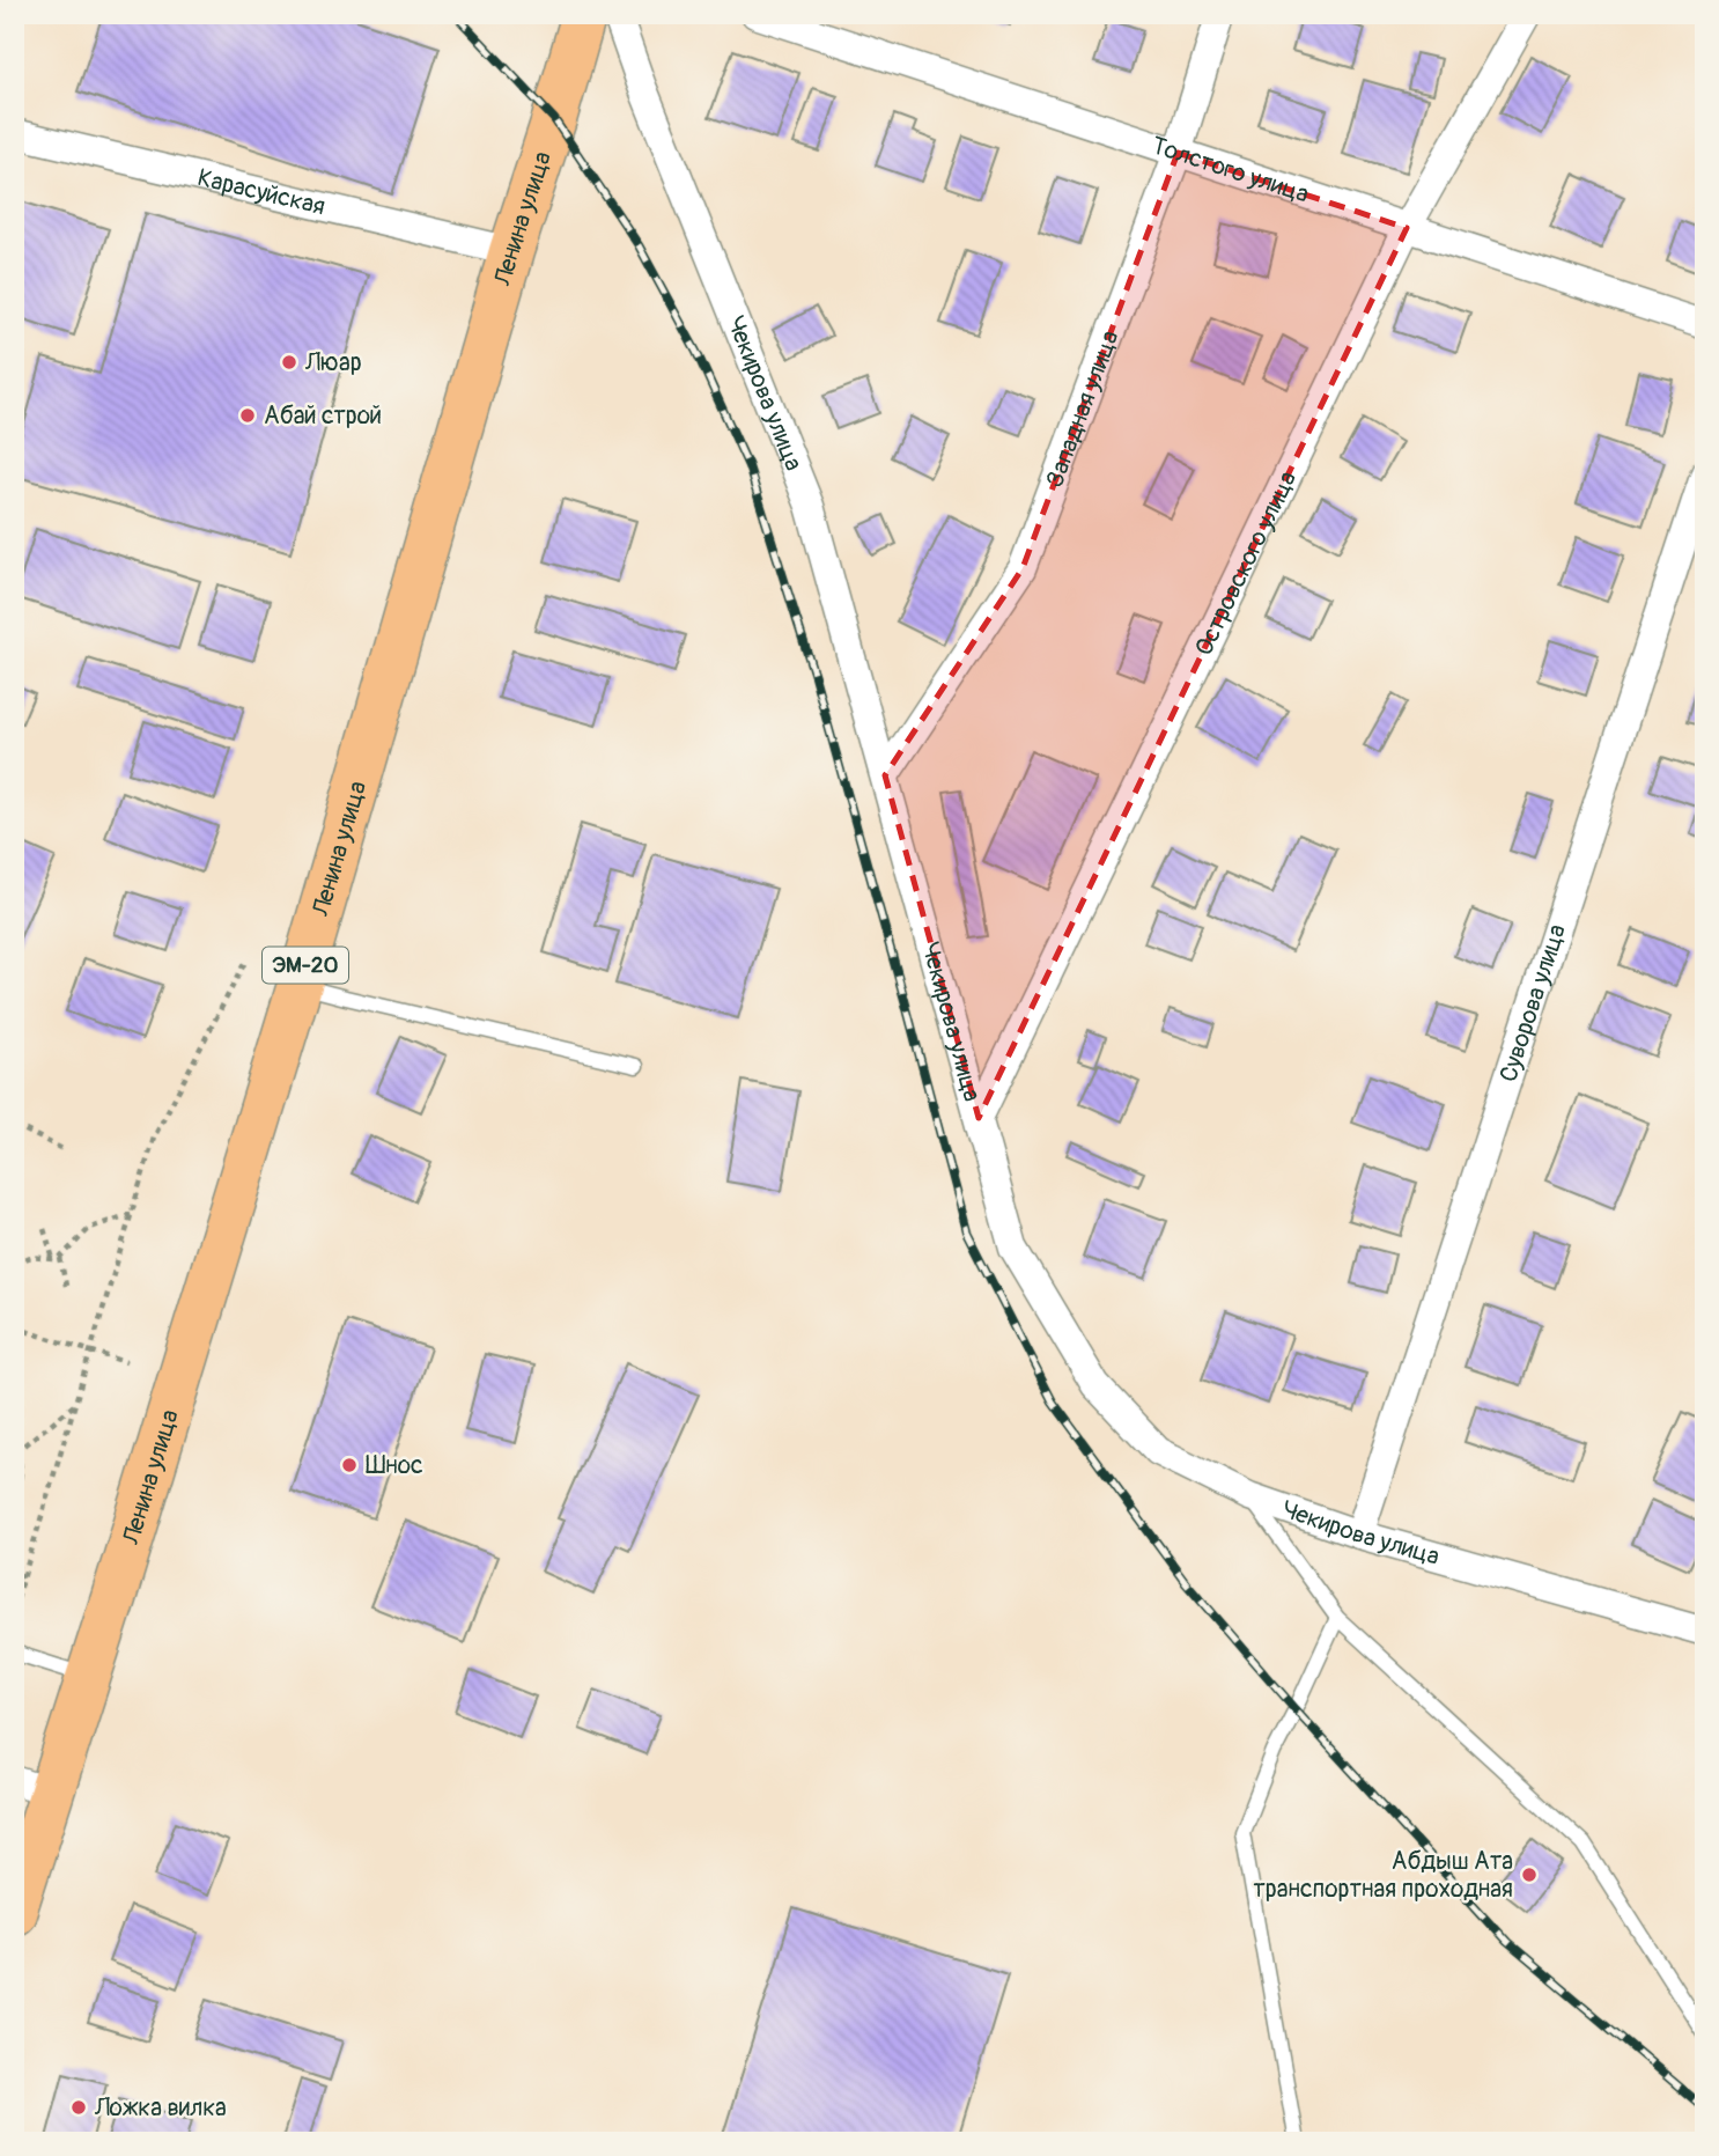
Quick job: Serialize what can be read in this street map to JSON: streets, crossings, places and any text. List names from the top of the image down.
{
  "streets": {
    "main road": ["Ленина улица", "ЭМ-20"],
    "street": [
      "Толстого улица",
      "Карасуйская",
      "Чекирова улица",
      "Западная улица",
      "Островского улица",
      "Суворова улица"
    ]
  },
  "crossings": [
    ["Толстого улица", "Западная улица"],
    ["Толстого улица", "Островского улица"],
    ["Карасуйская", "Ленина улица"],
    ["Чекирова улица", "Западная улица"],
    ["Чекирова улица", "Островского улица"],
    ["Чекирова улица", "Суворова улица"]
  ],
  "places": [
    "Люар",
    "Абай строй",
    "Шнос",
    "Абдыш Ата транспортная проходная",
    "Ложка вилка"
  ]
}
